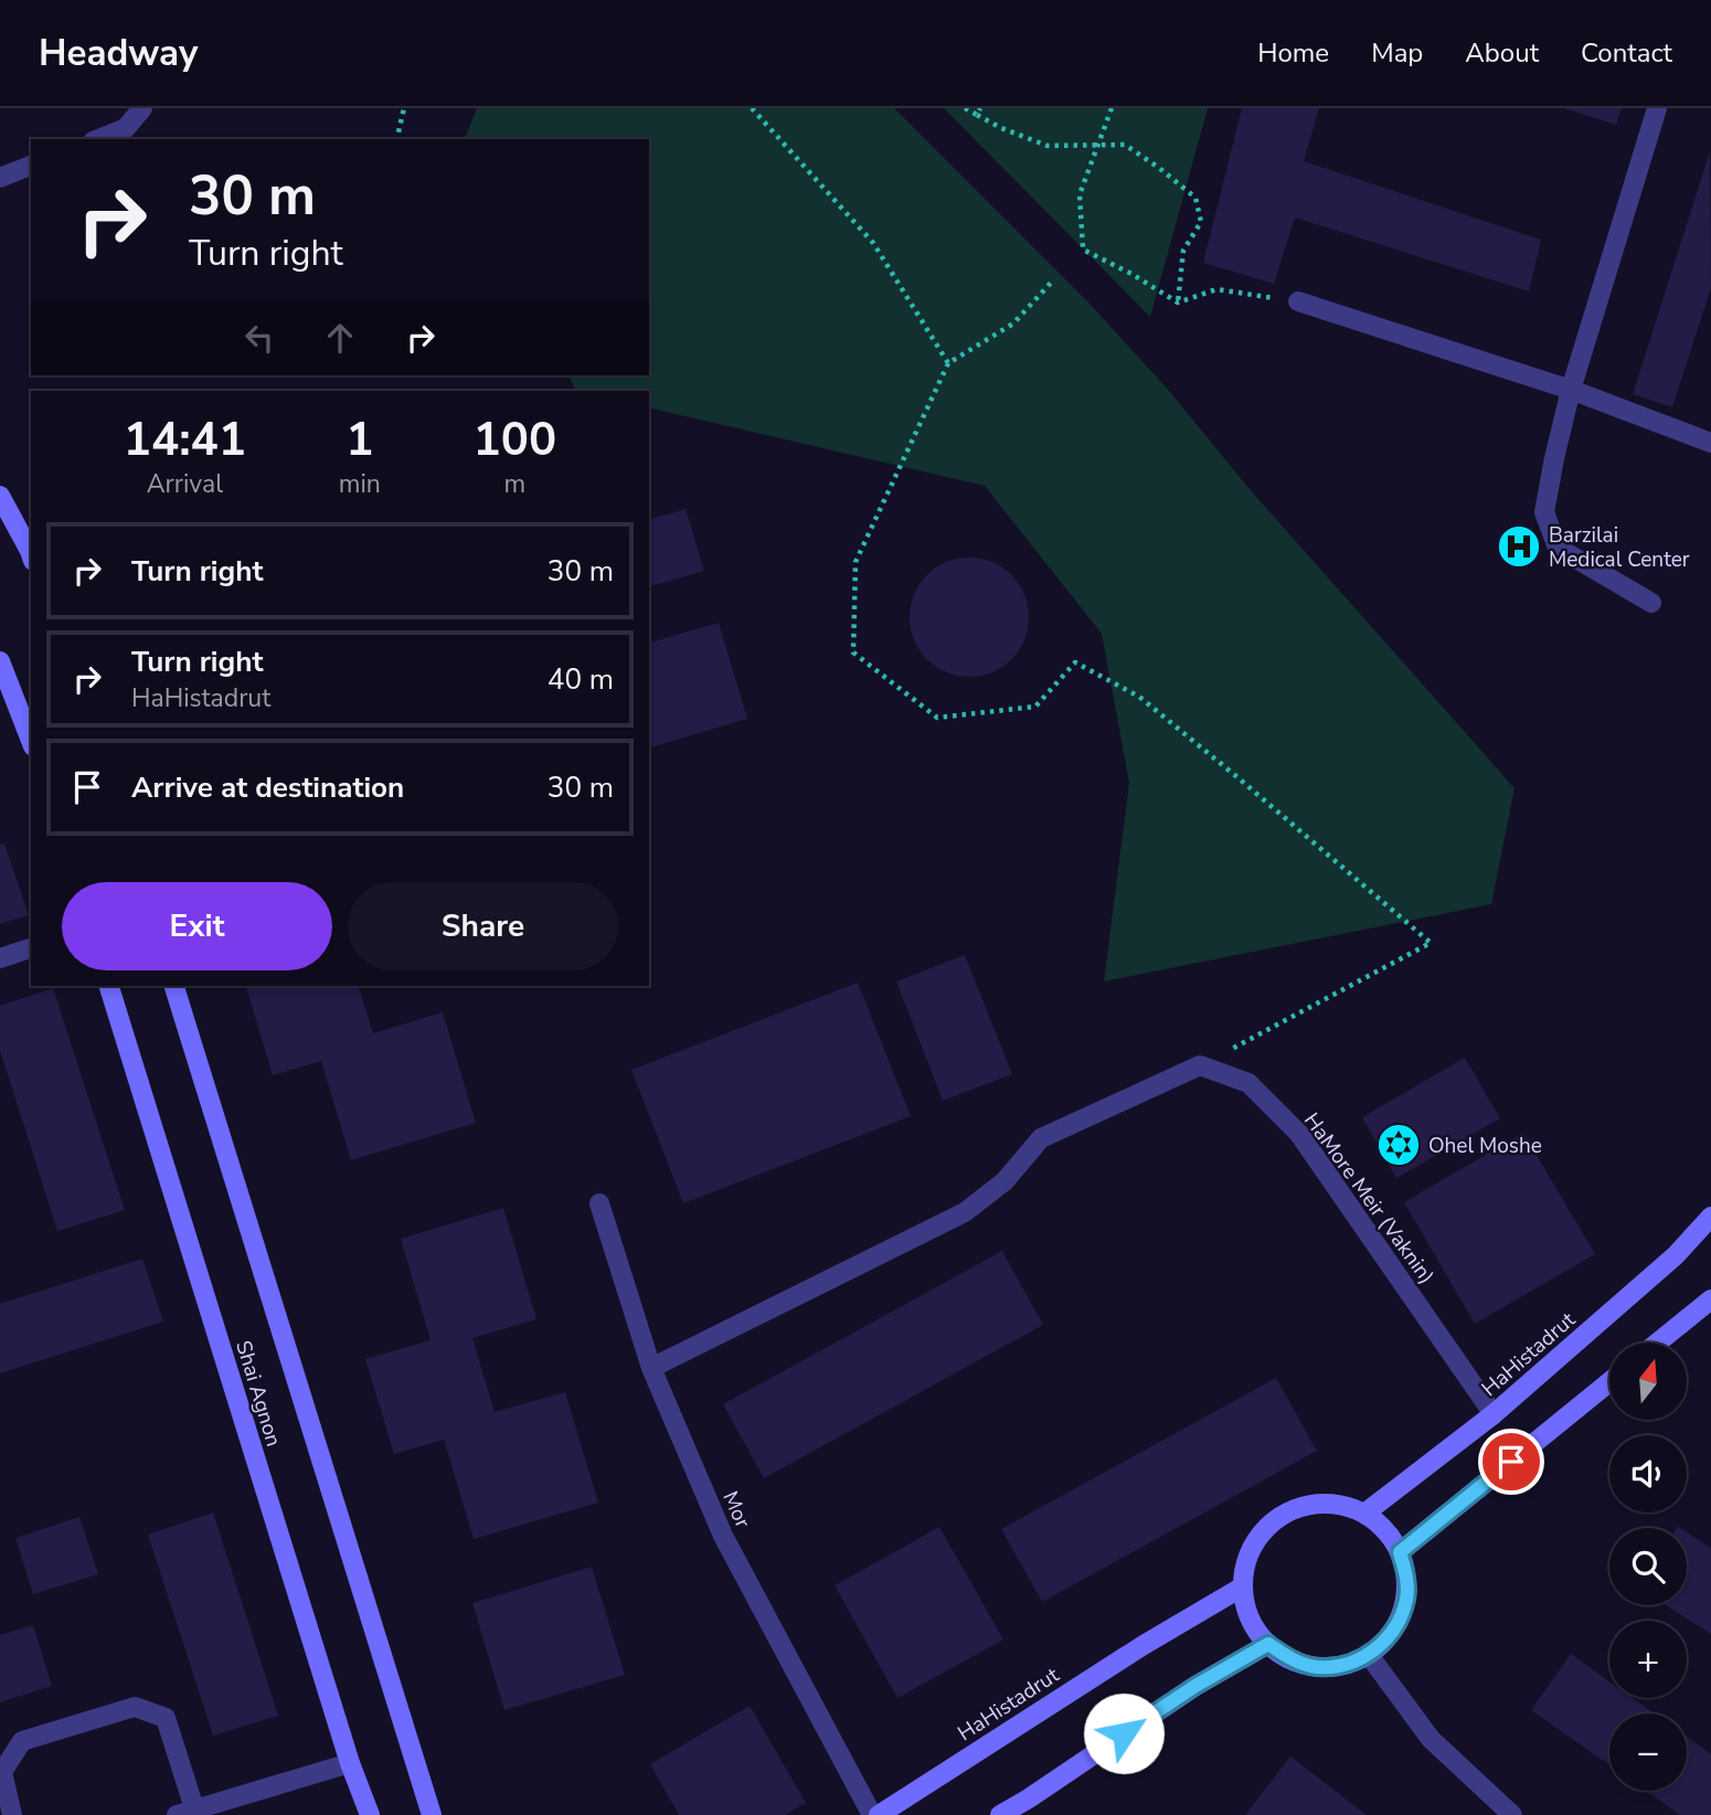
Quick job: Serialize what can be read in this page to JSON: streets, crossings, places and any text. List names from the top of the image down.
{
  "streets": {
    "street": [
      "HaMore Meir (Vaknin)",
      "HaHistadrut",
      "Shai Agnon",
      "Mor"
    ]
  },
  "crossings": [
    ["HaMore Meir (Vaknin)", "HaHistadrut"]
  ],
  "places": {
    "hospital": ["Barzilai Medical Center"],
    "synagogue": ["Ohel Moshe"]
  },
  "north": "top",
  "page": {
    "header": "Headway",
    "nav": [
      "Home",
      "Map",
      "About",
      "Contact"
    ],
    "turn": ["30 m", "Turn right"],
    "eta": [
      "14:41",
      "Arrival",
      "1",
      "min",
      "100",
      "m"
    ],
    "list": [
      {
        "name": "Turn right",
        "value": "30 m"
      },
      {
        "name": "Turn right",
        "note": "HaHistadrut",
        "value": "40 m"
      },
      {
        "name": "Arrive at destination",
        "value": "30 m"
      }
    ],
    "buttons": ["Exit", "Share"],
    "map_buttons": ["+", "−"]
  }
}
